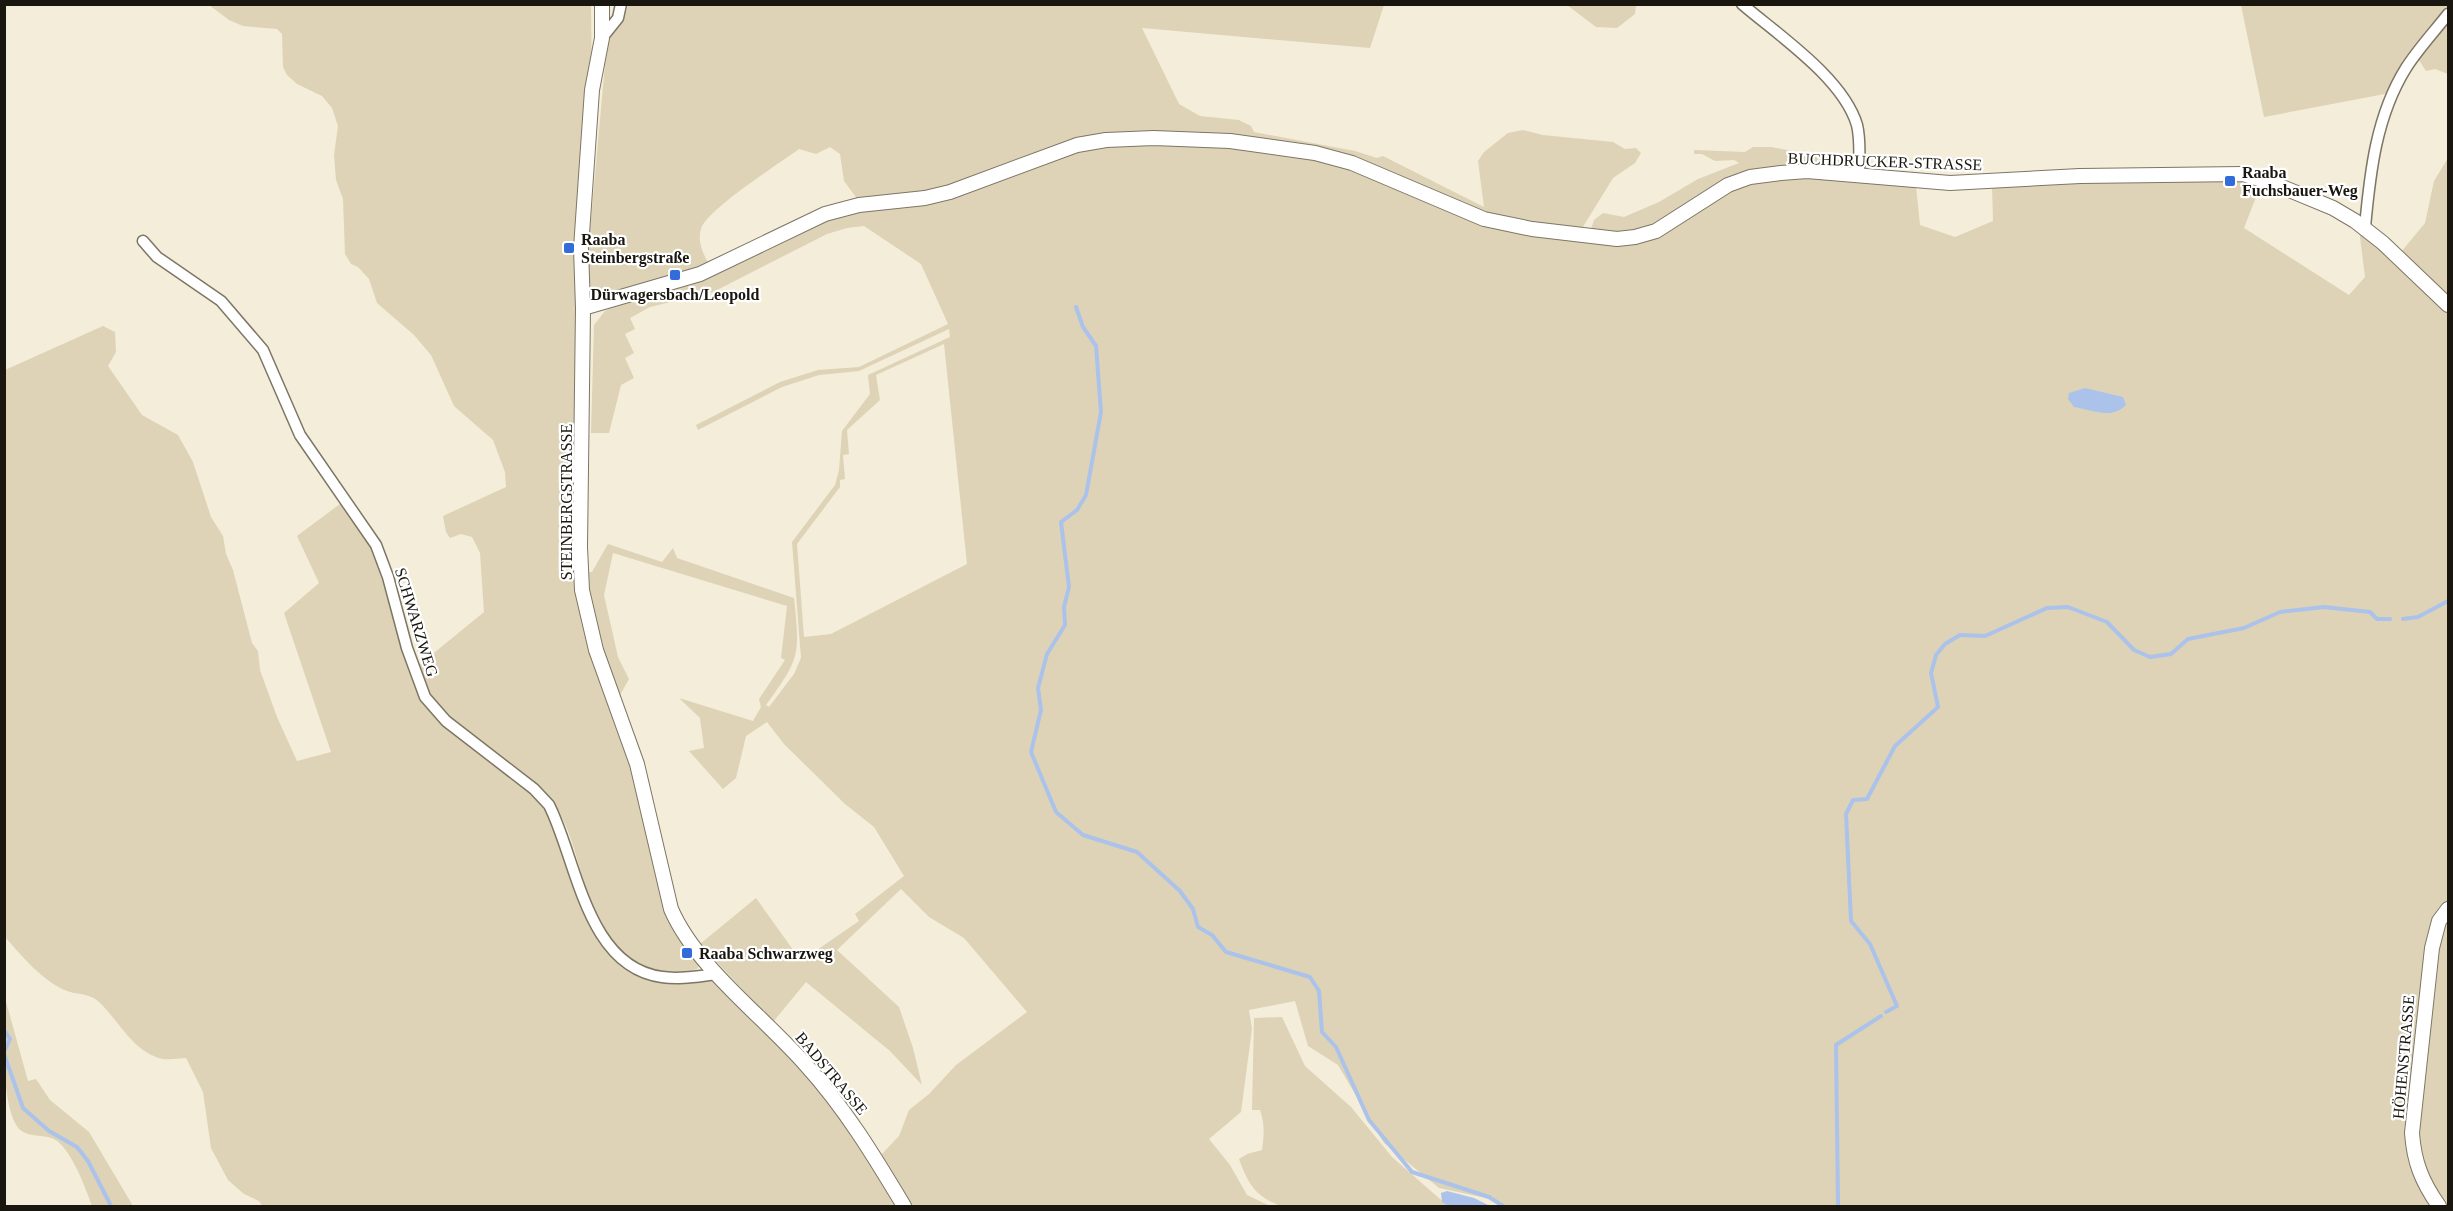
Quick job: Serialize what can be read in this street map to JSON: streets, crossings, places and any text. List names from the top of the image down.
{
  "streets": {
    "street": [
      "BUCHDRUCKER-STRASSE",
      "STEINBERGSTRASSE",
      "SCHWARZWEG",
      "HÖHENSTRASSE",
      "BADSTRASSE"
    ]
  },
  "crossings": [
    ["BUCHDRUCKER-STRASSE", "STEINBERGSTRASSE"],
    ["STEINBERGSTRASSE", "SCHWARZWEG"],
    ["STEINBERGSTRASSE", "BADSTRASSE"],
    ["SCHWARZWEG", "BADSTRASSE"]
  ],
  "places": {
    "transit": [
      "Raaba Fuchsbauer-Weg",
      "Raaba Steinbergstraße",
      "Dürwagersbach/Leopold",
      "Raaba Schwarzweg"
    ]
  }
}
